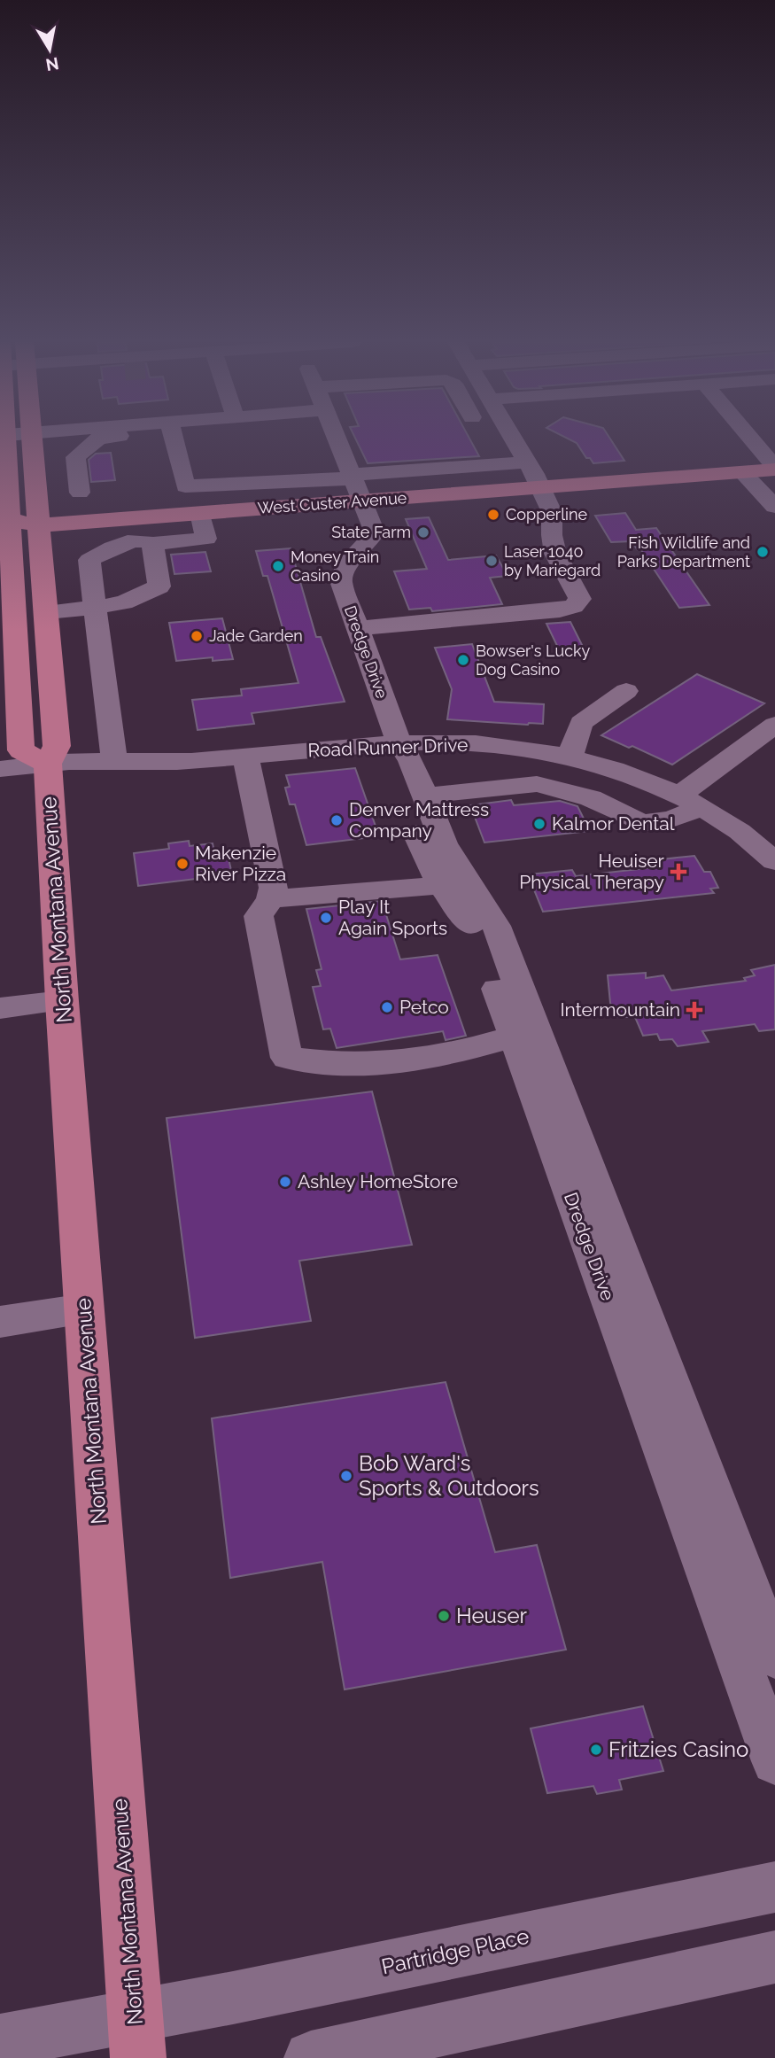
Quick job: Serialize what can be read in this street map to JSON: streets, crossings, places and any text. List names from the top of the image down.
{
  "streets": {
    "main road": ["West Custer Avenue", "North Montana Avenue"],
    "street": ["Dredge Drive", "Road Runner Drive", "Partridge Place"]
  },
  "crossings": [
    ["West Custer Avenue", "Dredge Drive"],
    ["West Custer Avenue", "North Montana Avenue"],
    ["Dredge Drive", "Road Runner Drive"],
    ["Road Runner Drive", "North Montana Avenue"],
    ["North Montana Avenue", "Partridge Place"]
  ],
  "places": {
    "other": [
      "Copperline",
      "State Farm",
      "Fish Wildlife and Parks Department",
      "Laser 1040 by Mariegard",
      "Money Train Casino",
      "Jade Garden",
      "Bowser's Lucky Dog Casino",
      "Denver Mattress Company",
      "Kalmor Dental",
      "Makenzie River Pizza",
      "Play It Again Sports",
      "Petco",
      "Ashley HomeStore",
      "Bob Ward's Sports & Outdoors",
      "Heuser",
      "Fritzies Casino"
    ],
    "health": ["Heuiser Physical Therapy", "Intermountain"]
  },
  "north": "bottom"
}
